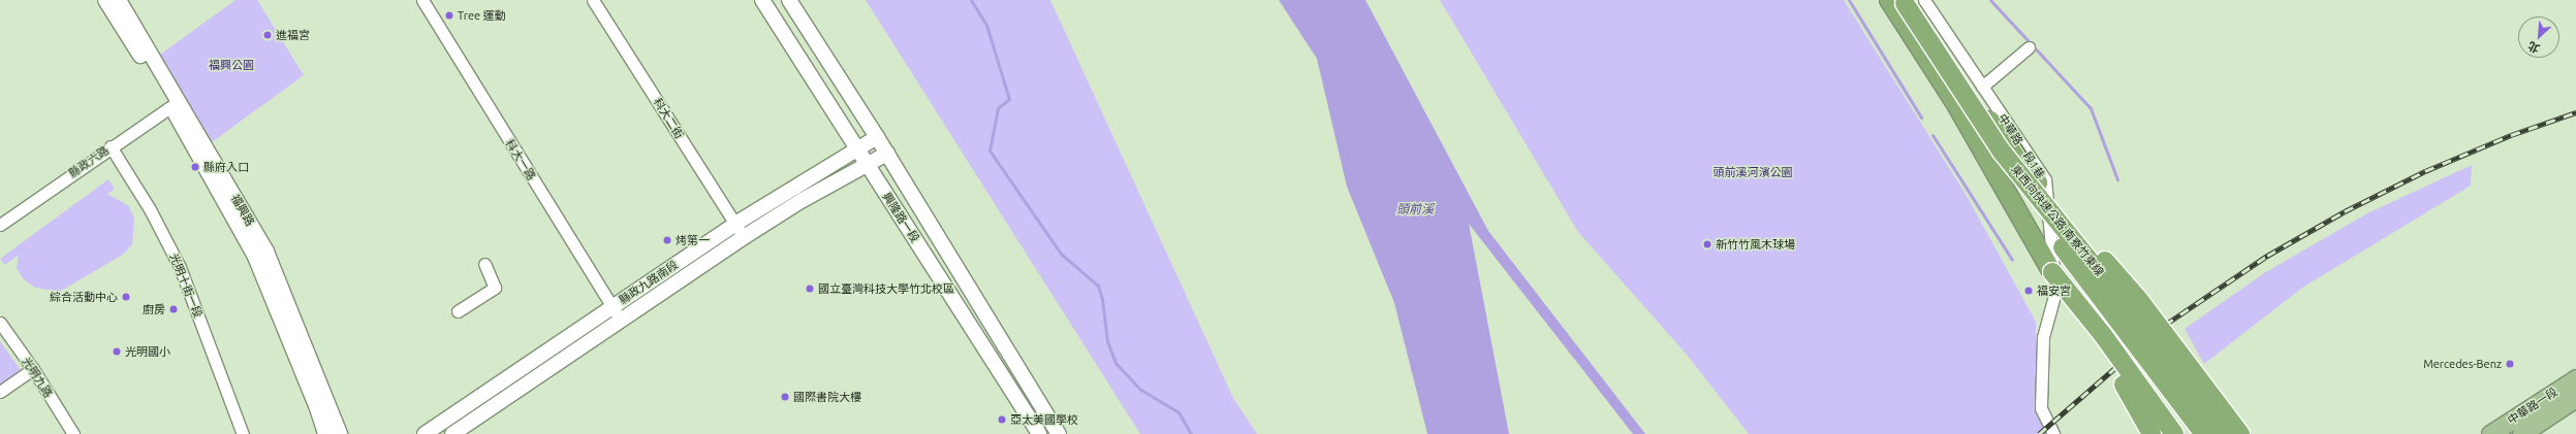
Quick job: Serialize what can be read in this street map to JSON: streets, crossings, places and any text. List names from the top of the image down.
{
  "streets": {
    "highway": ["東西向快速公路 南寮竹東線"],
    "main road": ["中華路一段"],
    "street": [
      "科大二街",
      "中華路一段1巷",
      "科大一路",
      "縣政六路",
      "福興路",
      "興隆路一段",
      "縣政九路南段",
      "光明十街一段",
      "光明九路"
    ]
  },
  "crossings": [
    ["科大二街", "縣政九路南段"],
    ["科大一路", "縣政九路南段"],
    ["縣政六路", "福興路"],
    ["縣政六路", "光明十街一段"],
    ["興隆路一段", "縣政九路南段"]
  ],
  "water": ["頭前溪"],
  "parks": ["福興公園", "頭前溪河濱公園"],
  "places": [
    "Tree 運動",
    "進福宮",
    "縣府入口",
    "烤第一",
    "新竹竹風木球場",
    "國立臺灣科技大學竹北校區",
    "福安宮",
    "綜合活動中心",
    "廚房",
    "光明國小",
    "Mercedes-Benz",
    "國際書院大樓",
    "亞太美國學校"
  ],
  "north": "bottom left"
}
